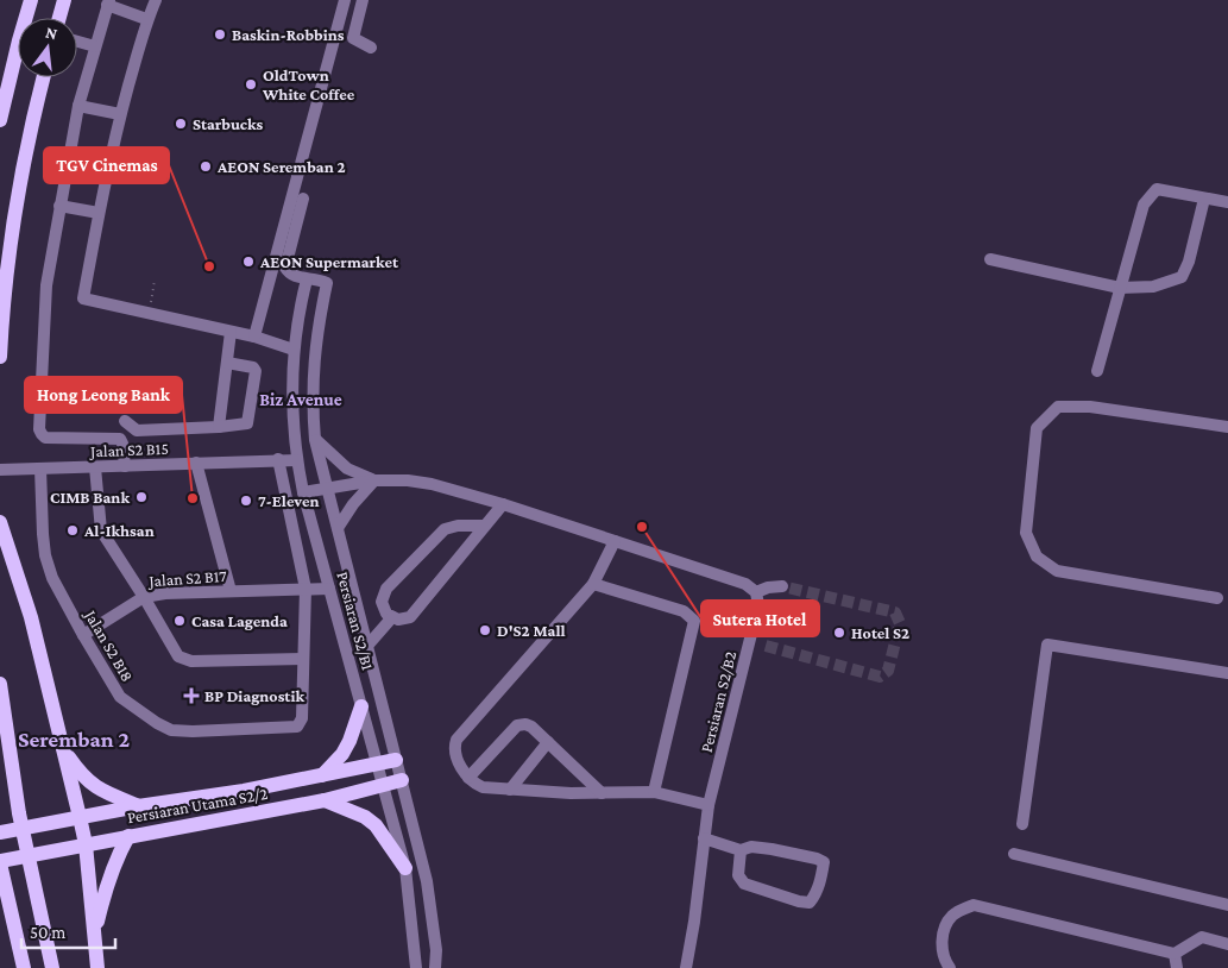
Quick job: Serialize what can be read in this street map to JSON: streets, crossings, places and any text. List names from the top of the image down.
{
  "streets": {
    "main road": ["Persiaran Utama S2/2"],
    "street": [
      "Jalan S2 B15",
      "Jalan S2 B17",
      "Persiaran S2/B1",
      "Jalan S2 B18",
      "Persiaran S2/B2"
    ]
  },
  "crossings": [
    ["Jalan S2 B15", "Persiaran S2/B1"],
    ["Jalan S2 B15", "Jalan S2 B18"],
    ["Jalan S2 B17", "Persiaran S2/B1"],
    ["Jalan S2 B17", "Jalan S2 B18"],
    ["Persiaran S2/B1", "Persiaran Utama S2/2"]
  ],
  "districts": ["Biz Avenue", "Seremban 2"],
  "places": {
    "other": [
      "Baskin-Robbins",
      "OldTown White Coffee",
      "Starbucks",
      "AEON Seremban 2",
      "AEON Supermarket",
      "TGV Cinemas",
      "CIMB Bank",
      "Hong Leong Bank",
      "7-Eleven",
      "Sutera Hotel",
      "Al-Ikhsan",
      "Casa Lagenda",
      "D'S2 Mall",
      "Hotel S2"
    ],
    "health": ["BP Diagnostik"]
  },
  "scale_bar": "50 m",
  "north": "top"
}
